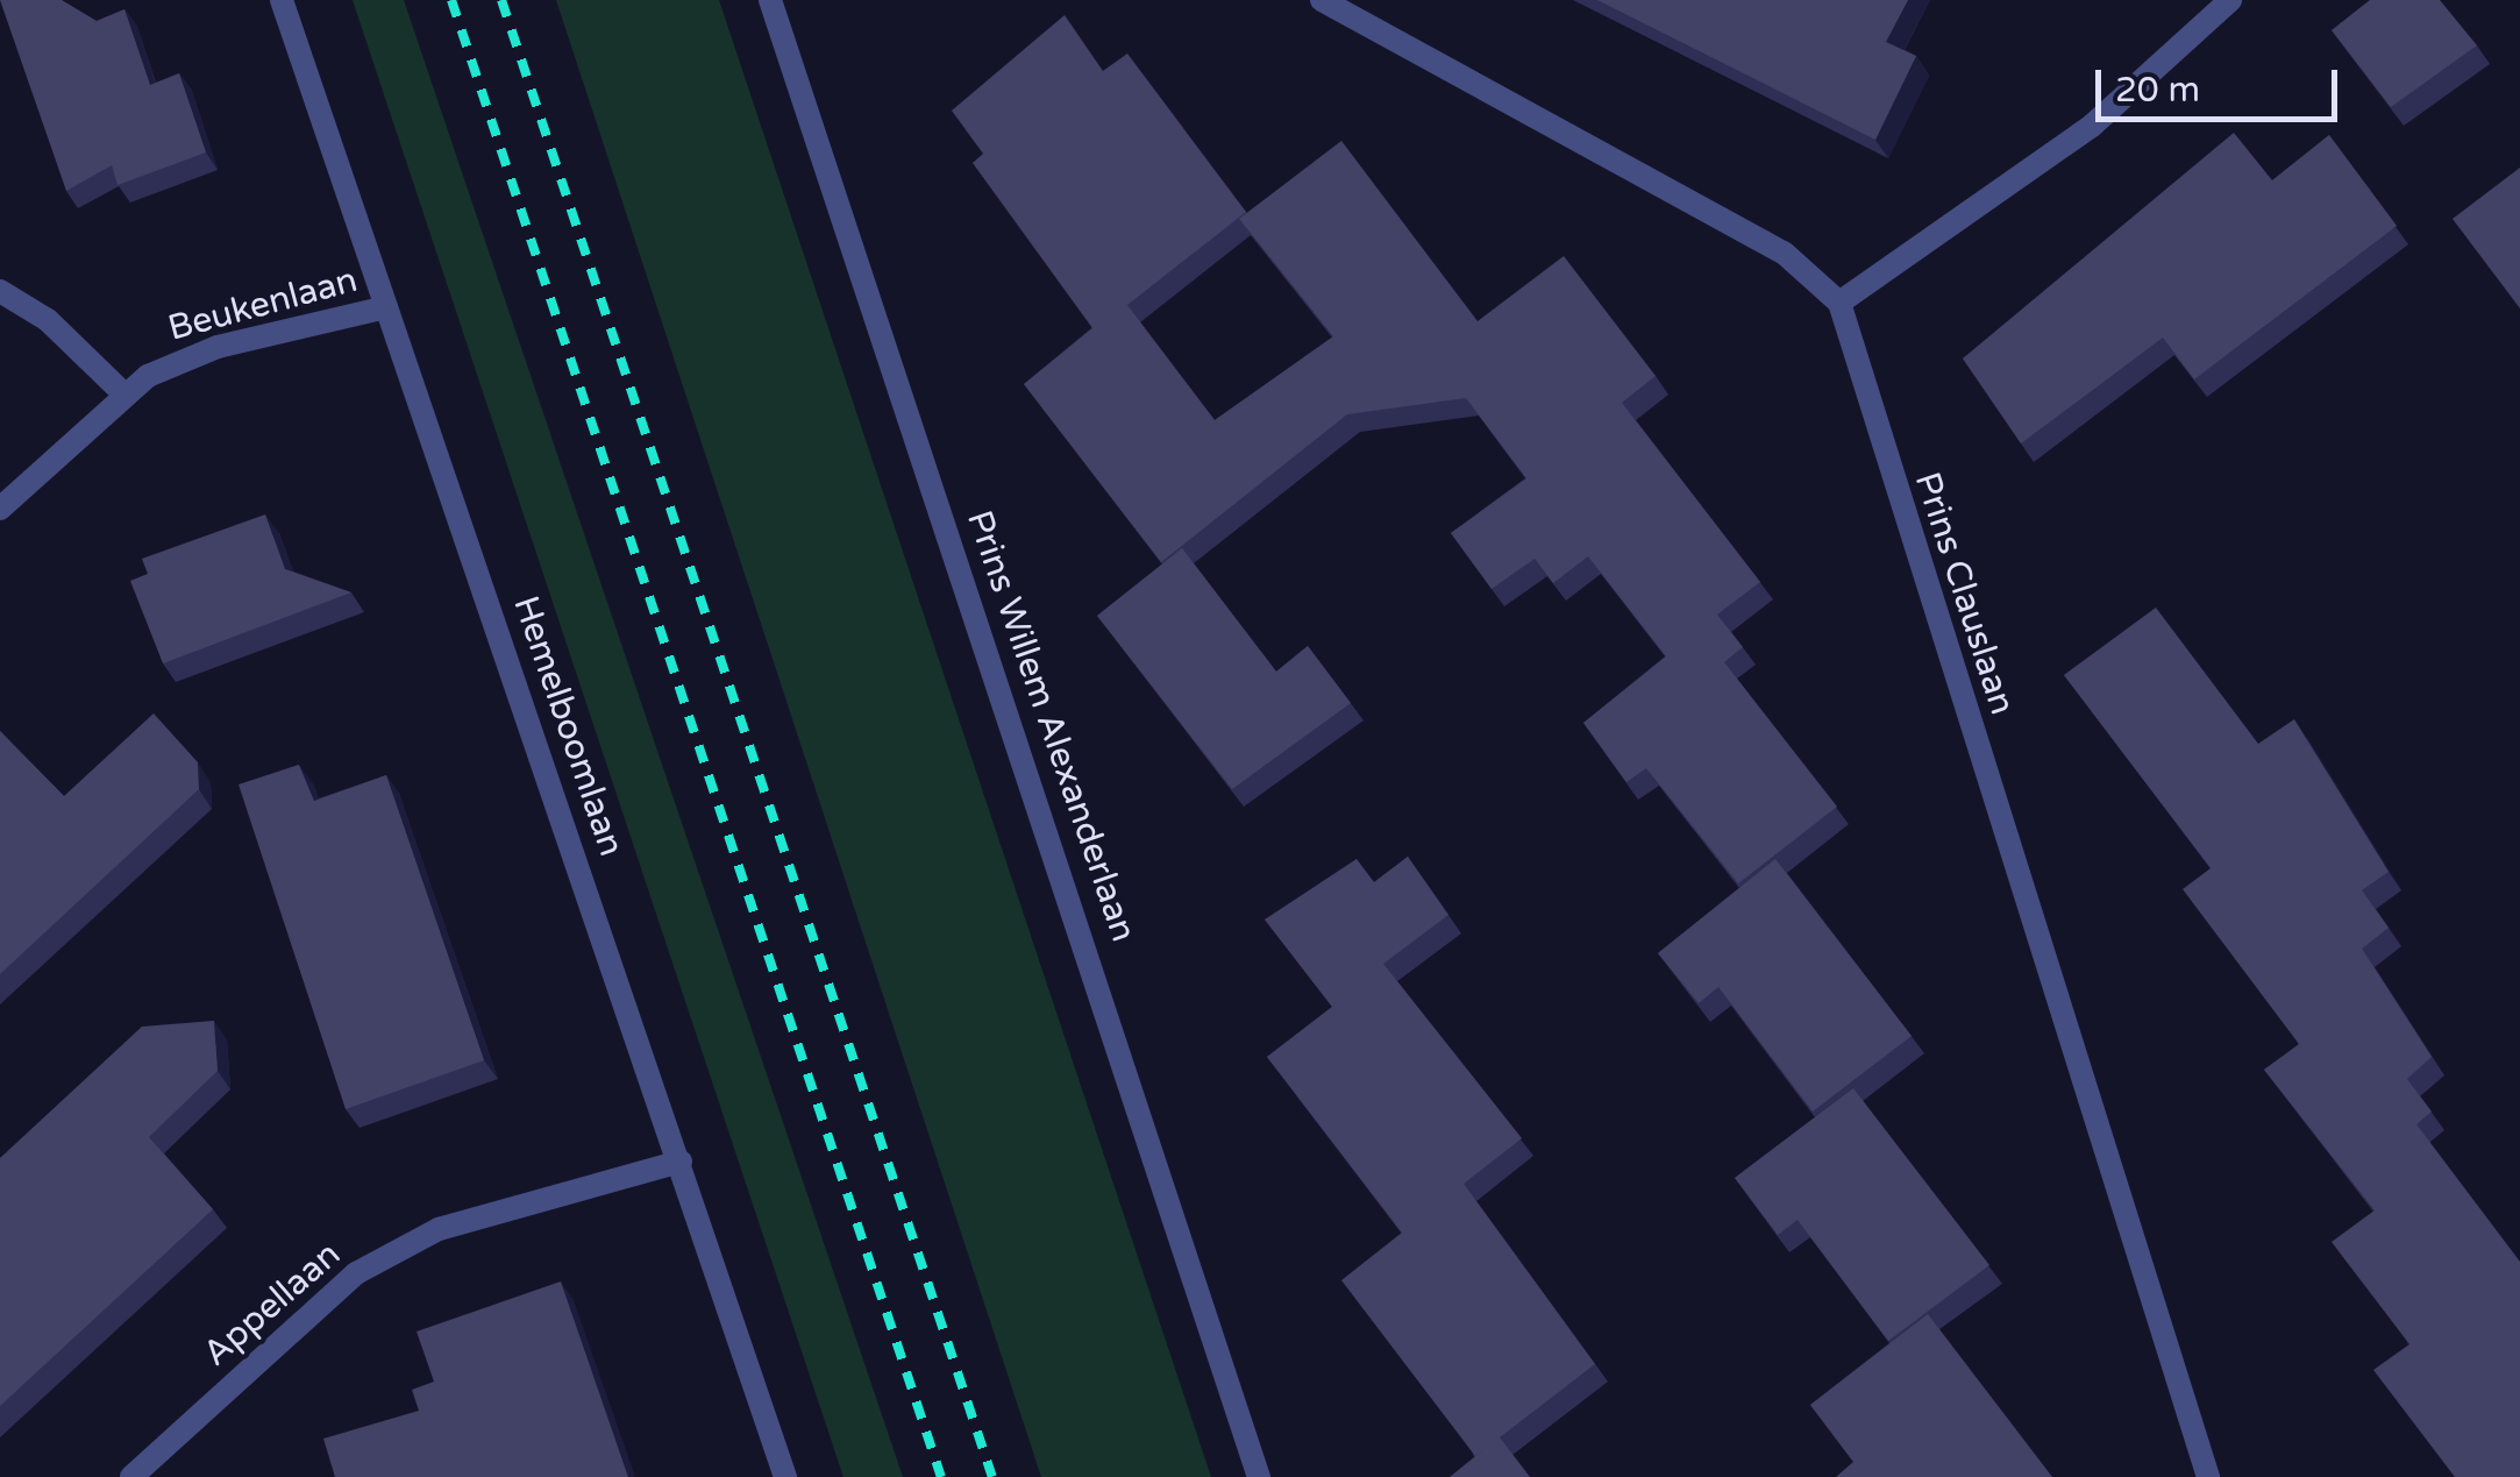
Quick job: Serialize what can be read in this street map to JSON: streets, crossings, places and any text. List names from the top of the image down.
{
  "streets": {
    "street": [
      "Beukenlaan",
      "Prins Clauslaan",
      "Hemelboomlaan",
      "Prins Willem Alexanderlaan",
      "Appellaan"
    ]
  },
  "crossings": [
    ["Beukenlaan", "Hemelboomlaan"],
    ["Hemelboomlaan", "Appellaan"]
  ],
  "scale_bar": "20 m"
}
